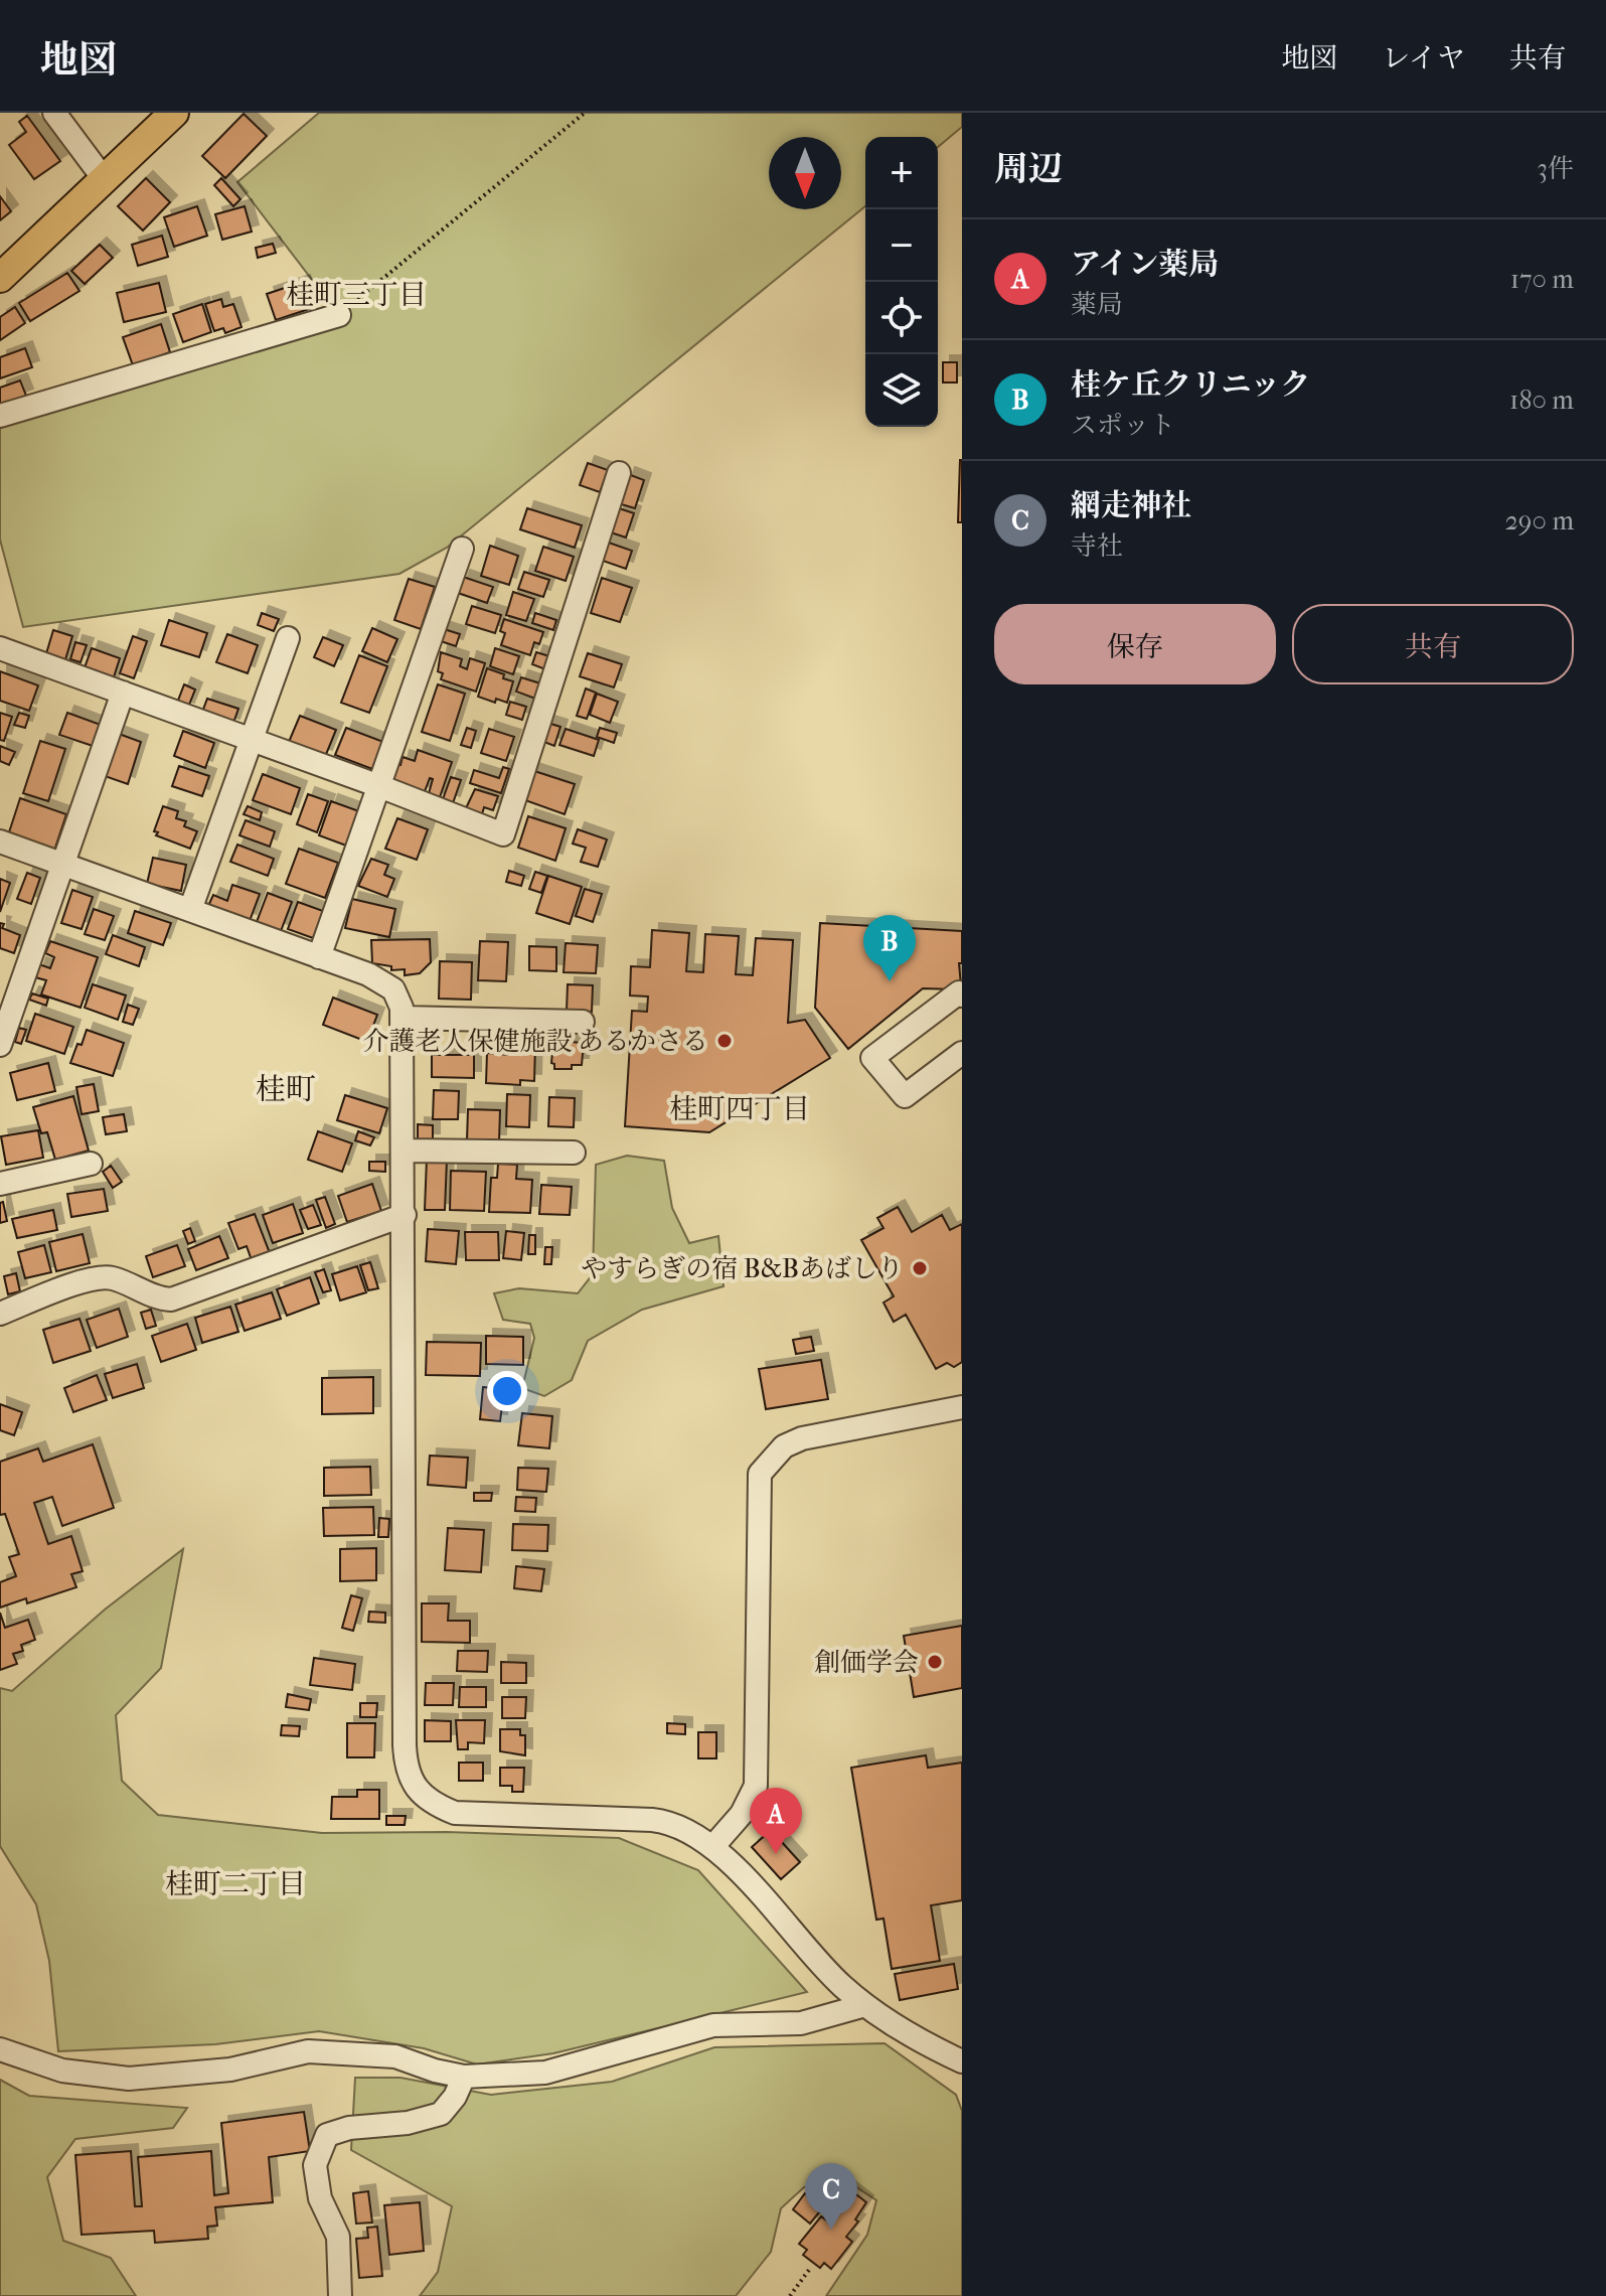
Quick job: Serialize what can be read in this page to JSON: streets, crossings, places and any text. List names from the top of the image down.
{
  "districts": [
    "桂町三丁目",
    "桂町",
    "桂町四丁目",
    "桂町二丁目"
  ],
  "places": ["介護老人保健施設 あるかさる", "やすらぎの宿 B&Bあばしり", "創価学会"],
  "north": "bottom",
  "page": {
    "header": "地図",
    "nav": ["地図", "レイヤ", "共有"],
    "heading": ["周辺", "3件"],
    "map_buttons": ["+", "−"],
    "list": [
      {
        "mark": "A",
        "name": "アイン薬局",
        "note": "薬局",
        "value": "170 m"
      },
      {
        "mark": "B",
        "name": "桂ケ丘クリニック",
        "note": "スポット",
        "value": "180 m"
      },
      {
        "mark": "C",
        "name": "網走神社",
        "note": "寺社",
        "value": "290 m"
      }
    ],
    "buttons": ["保存", "共有"],
    "pins": ["B", "A", "C"]
  }
}
